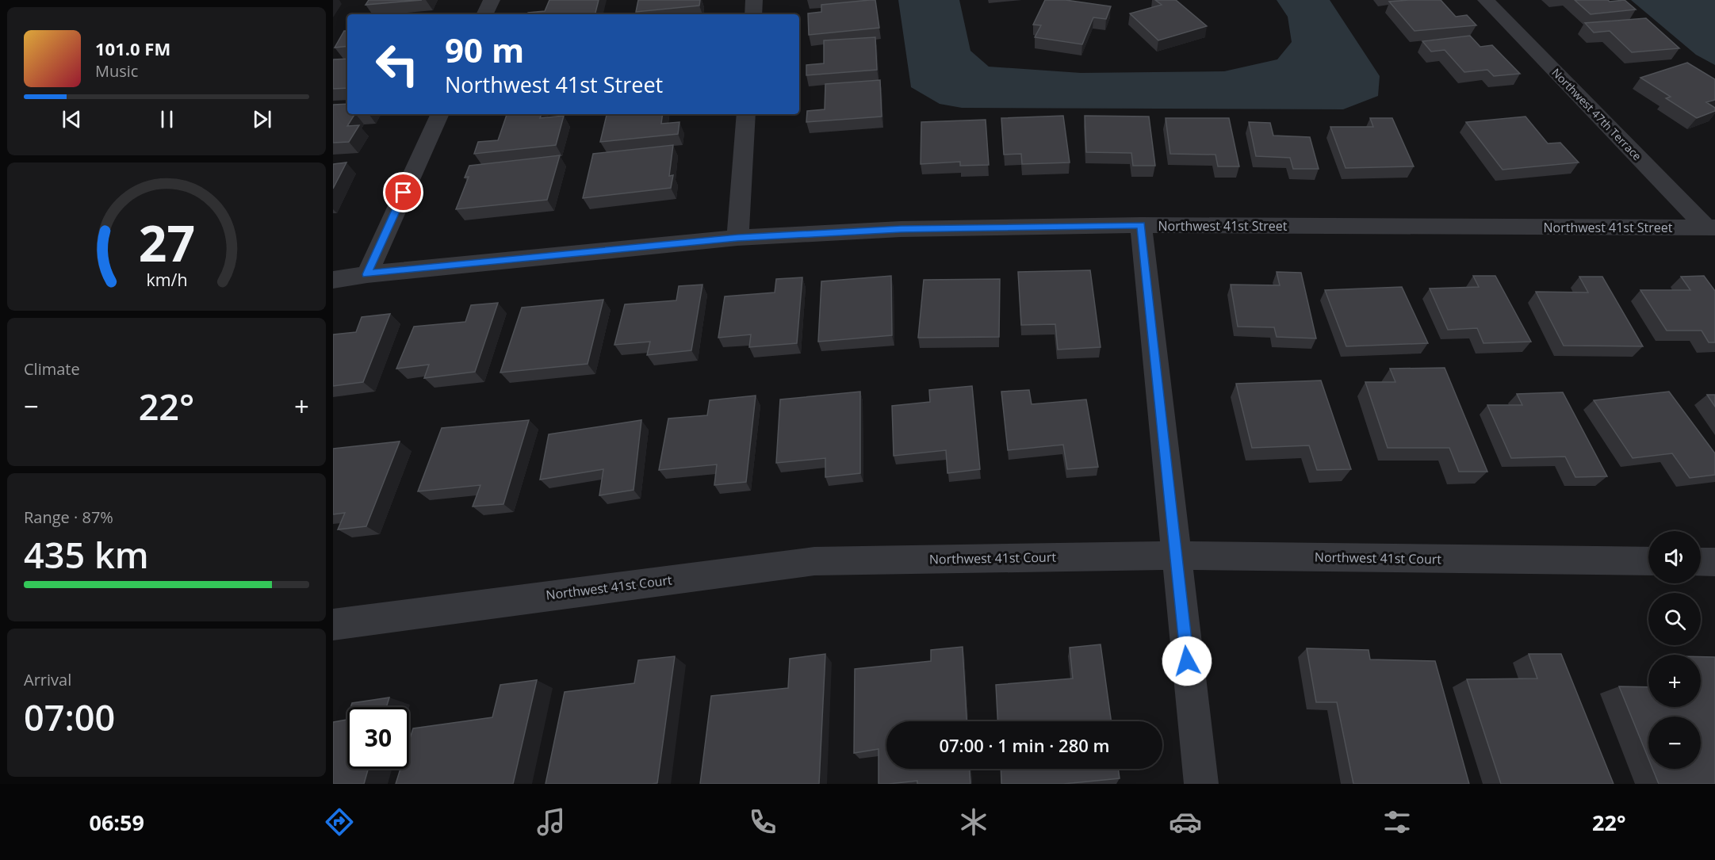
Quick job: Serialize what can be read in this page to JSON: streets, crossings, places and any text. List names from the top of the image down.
{
  "streets": {
    "street": ["Northwest 47th Terrace", "Northwest 41st Street", "Northwest 41st Court"]
  },
  "crossings": [
    ["Northwest 47th Terrace", "Northwest 41st Street"]
  ],
  "page": {
    "turn": ["90 m", "Northwest 41st Street"],
    "song": ["101.0 FM", "Music"],
    "tile": [
      "Climate",
      ["Range · 87%", "435 km"],
      ["Arrival", "07:00"]
    ],
    "heat": ["−", "22°", "+"],
    "map_buttons": ["+", "−"],
    "limit": "30",
    "trip": "07:00 · 1 min · 280 m",
    "tabs": ["06:59", "22°"],
    "gauge": ["27", "km/h"]
  }
}
